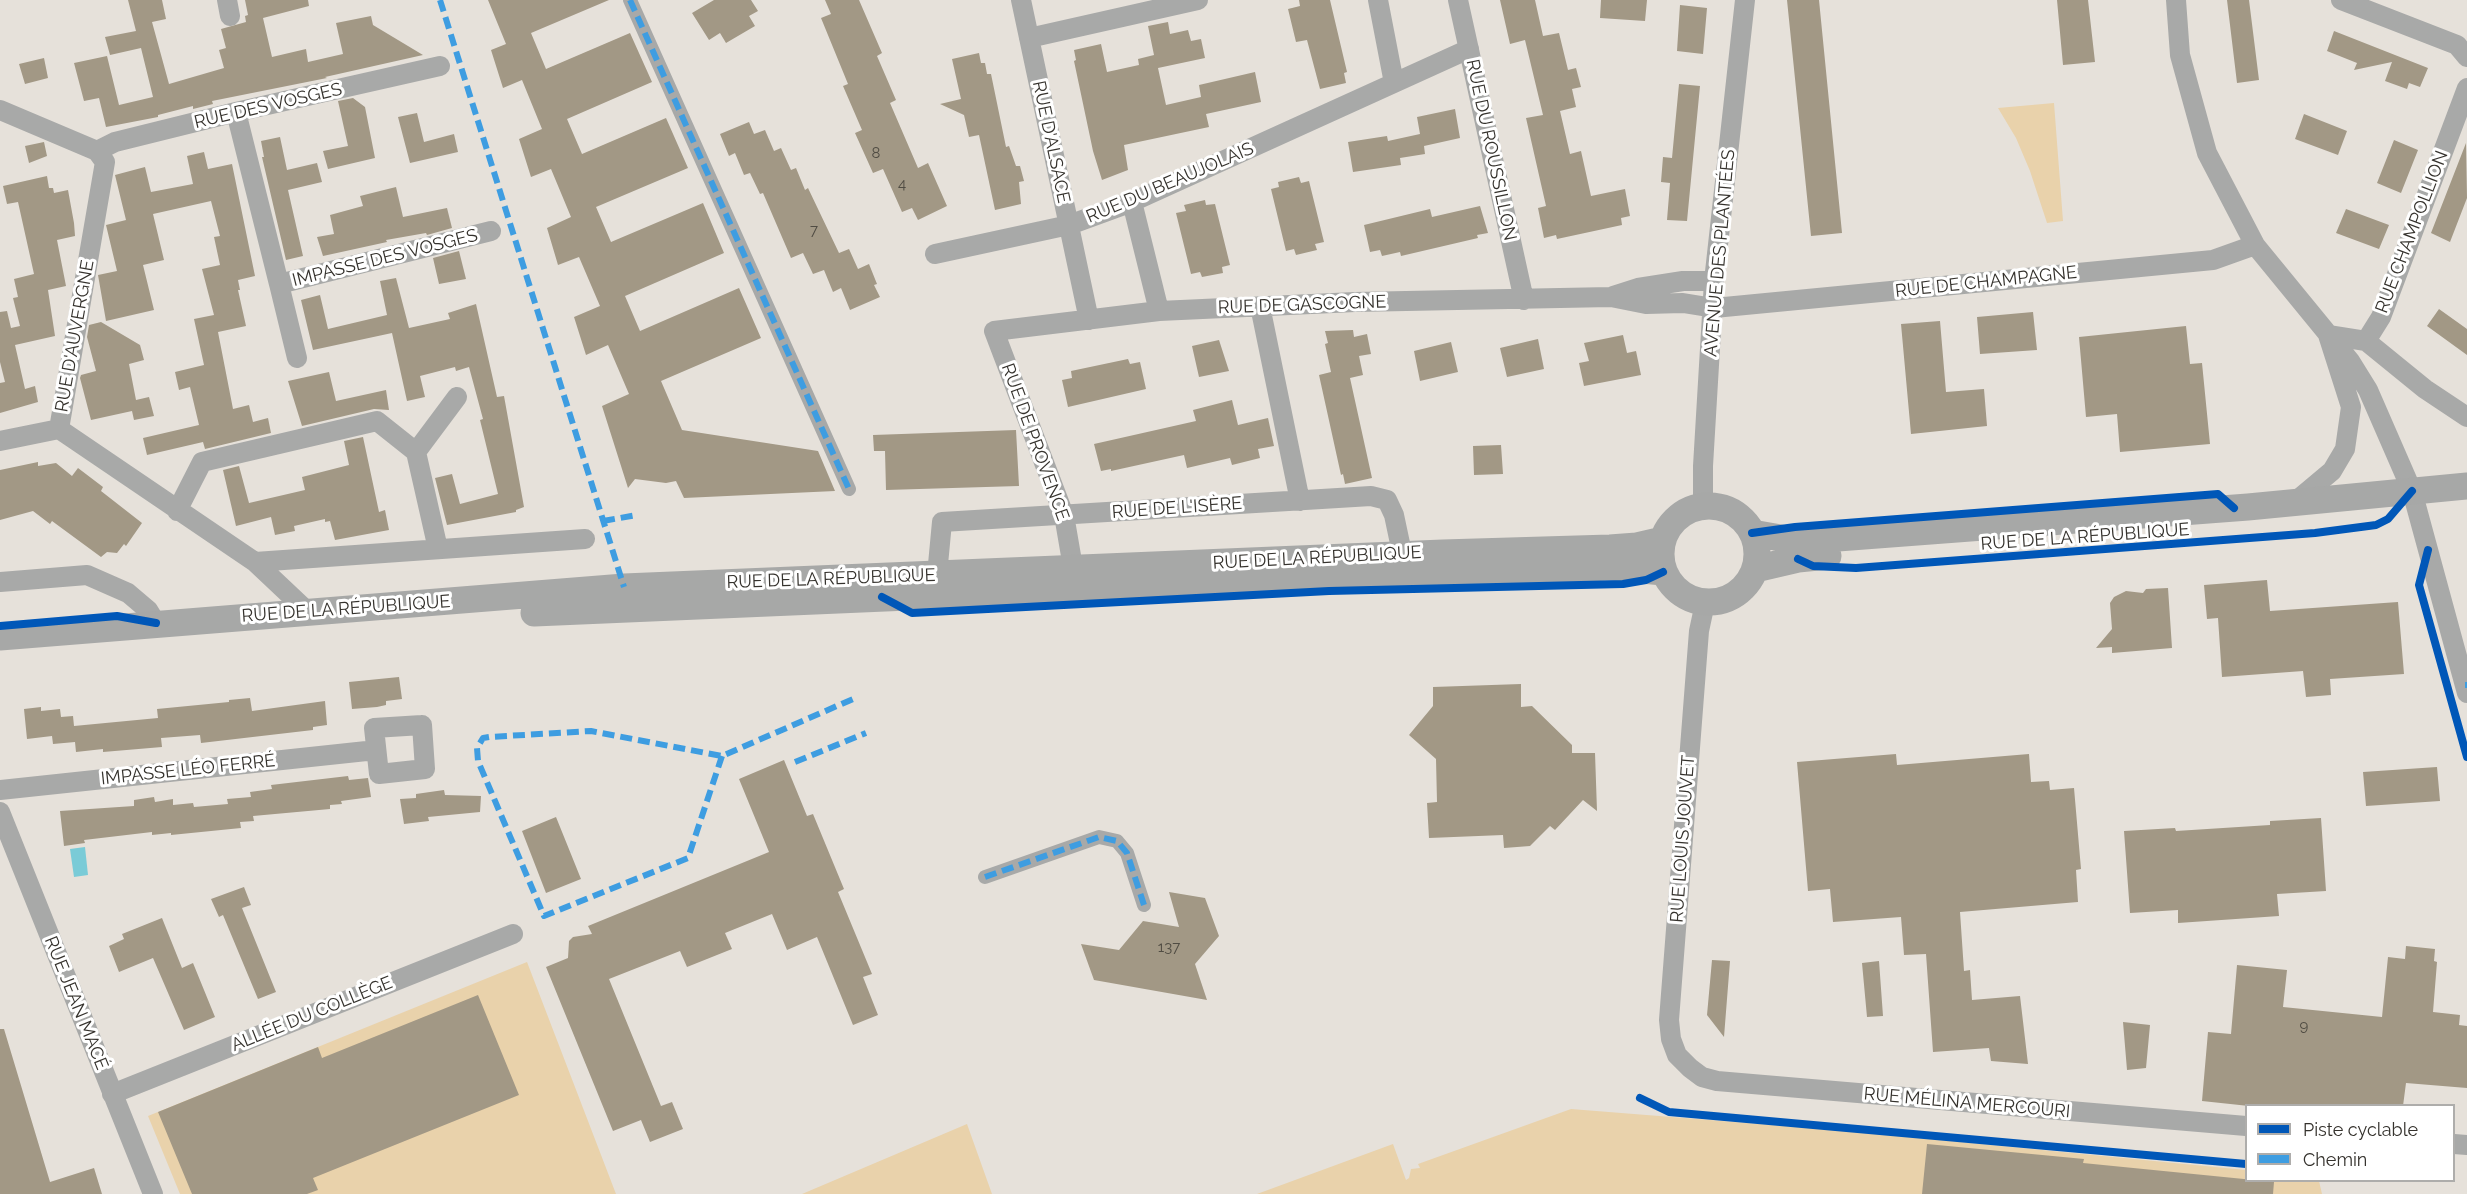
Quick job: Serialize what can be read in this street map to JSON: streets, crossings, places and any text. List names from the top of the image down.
{
  "streets": {
    "main road": ["RUE DE LA RÉPUBLIQUE"],
    "street": [
      "RUE DES VOSGES",
      "RUE D'ALSACE",
      "RUE DU ROUSSILLON",
      "RUE DU BEAUJOLAIS",
      "RUE CHAMPOLLION",
      "AVENUE DES PLANTÉES",
      "IMPASSE DES VOSGES",
      "RUE DE CHAMPAGNE",
      "RUE DE GASCOGNE",
      "RUE D'AUVERGNE",
      "RUE DE PROVENCE",
      "RUE DE L'ISÈRE",
      "IMPASSE LÉO FERRÉ",
      "RUE LOUIS JOUVET",
      "RUE JEAN MACÉ",
      "ALLÉE DU COLLÈGE",
      "RUE MÉLINA MERCOURI"
    ]
  },
  "crossings": [
    ["RUE DES VOSGES", "IMPASSE DES VOSGES"],
    ["RUE DES VOSGES", "RUE D'AUVERGNE"],
    ["RUE D'ALSACE", "RUE DU BEAUJOLAIS"],
    ["RUE D'ALSACE", "RUE DE GASCOGNE"],
    ["RUE DU ROUSSILLON", "RUE DU BEAUJOLAIS"],
    ["RUE DU ROUSSILLON", "RUE DE GASCOGNE"],
    ["AVENUE DES PLANTÉES", "RUE DE CHAMPAGNE"],
    ["AVENUE DES PLANTÉES", "RUE DE GASCOGNE"],
    ["AVENUE DES PLANTÉES", "RUE DE LA RÉPUBLIQUE"],
    ["AVENUE DES PLANTÉES", "RUE LOUIS JOUVET"],
    ["RUE DE CHAMPAGNE", "RUE DE GASCOGNE"],
    ["RUE DE GASCOGNE", "RUE DE PROVENCE"],
    ["RUE D'AUVERGNE", "RUE DE LA RÉPUBLIQUE"],
    ["RUE DE PROVENCE", "RUE DE L'ISÈRE"],
    ["RUE DE PROVENCE", "RUE DE LA RÉPUBLIQUE"],
    ["RUE DE L'ISÈRE", "RUE DE LA RÉPUBLIQUE"],
    ["RUE DE LA RÉPUBLIQUE", "RUE LOUIS JOUVET"],
    ["RUE LOUIS JOUVET", "RUE MÉLINA MERCOURI"],
    ["RUE JEAN MACÉ", "ALLÉE DU COLLÈGE"]
  ],
  "house_numbers": [
    "8",
    "4",
    "7",
    "137",
    "9"
  ],
  "legend": ["Piste cyclable", "Chemin"]
}
